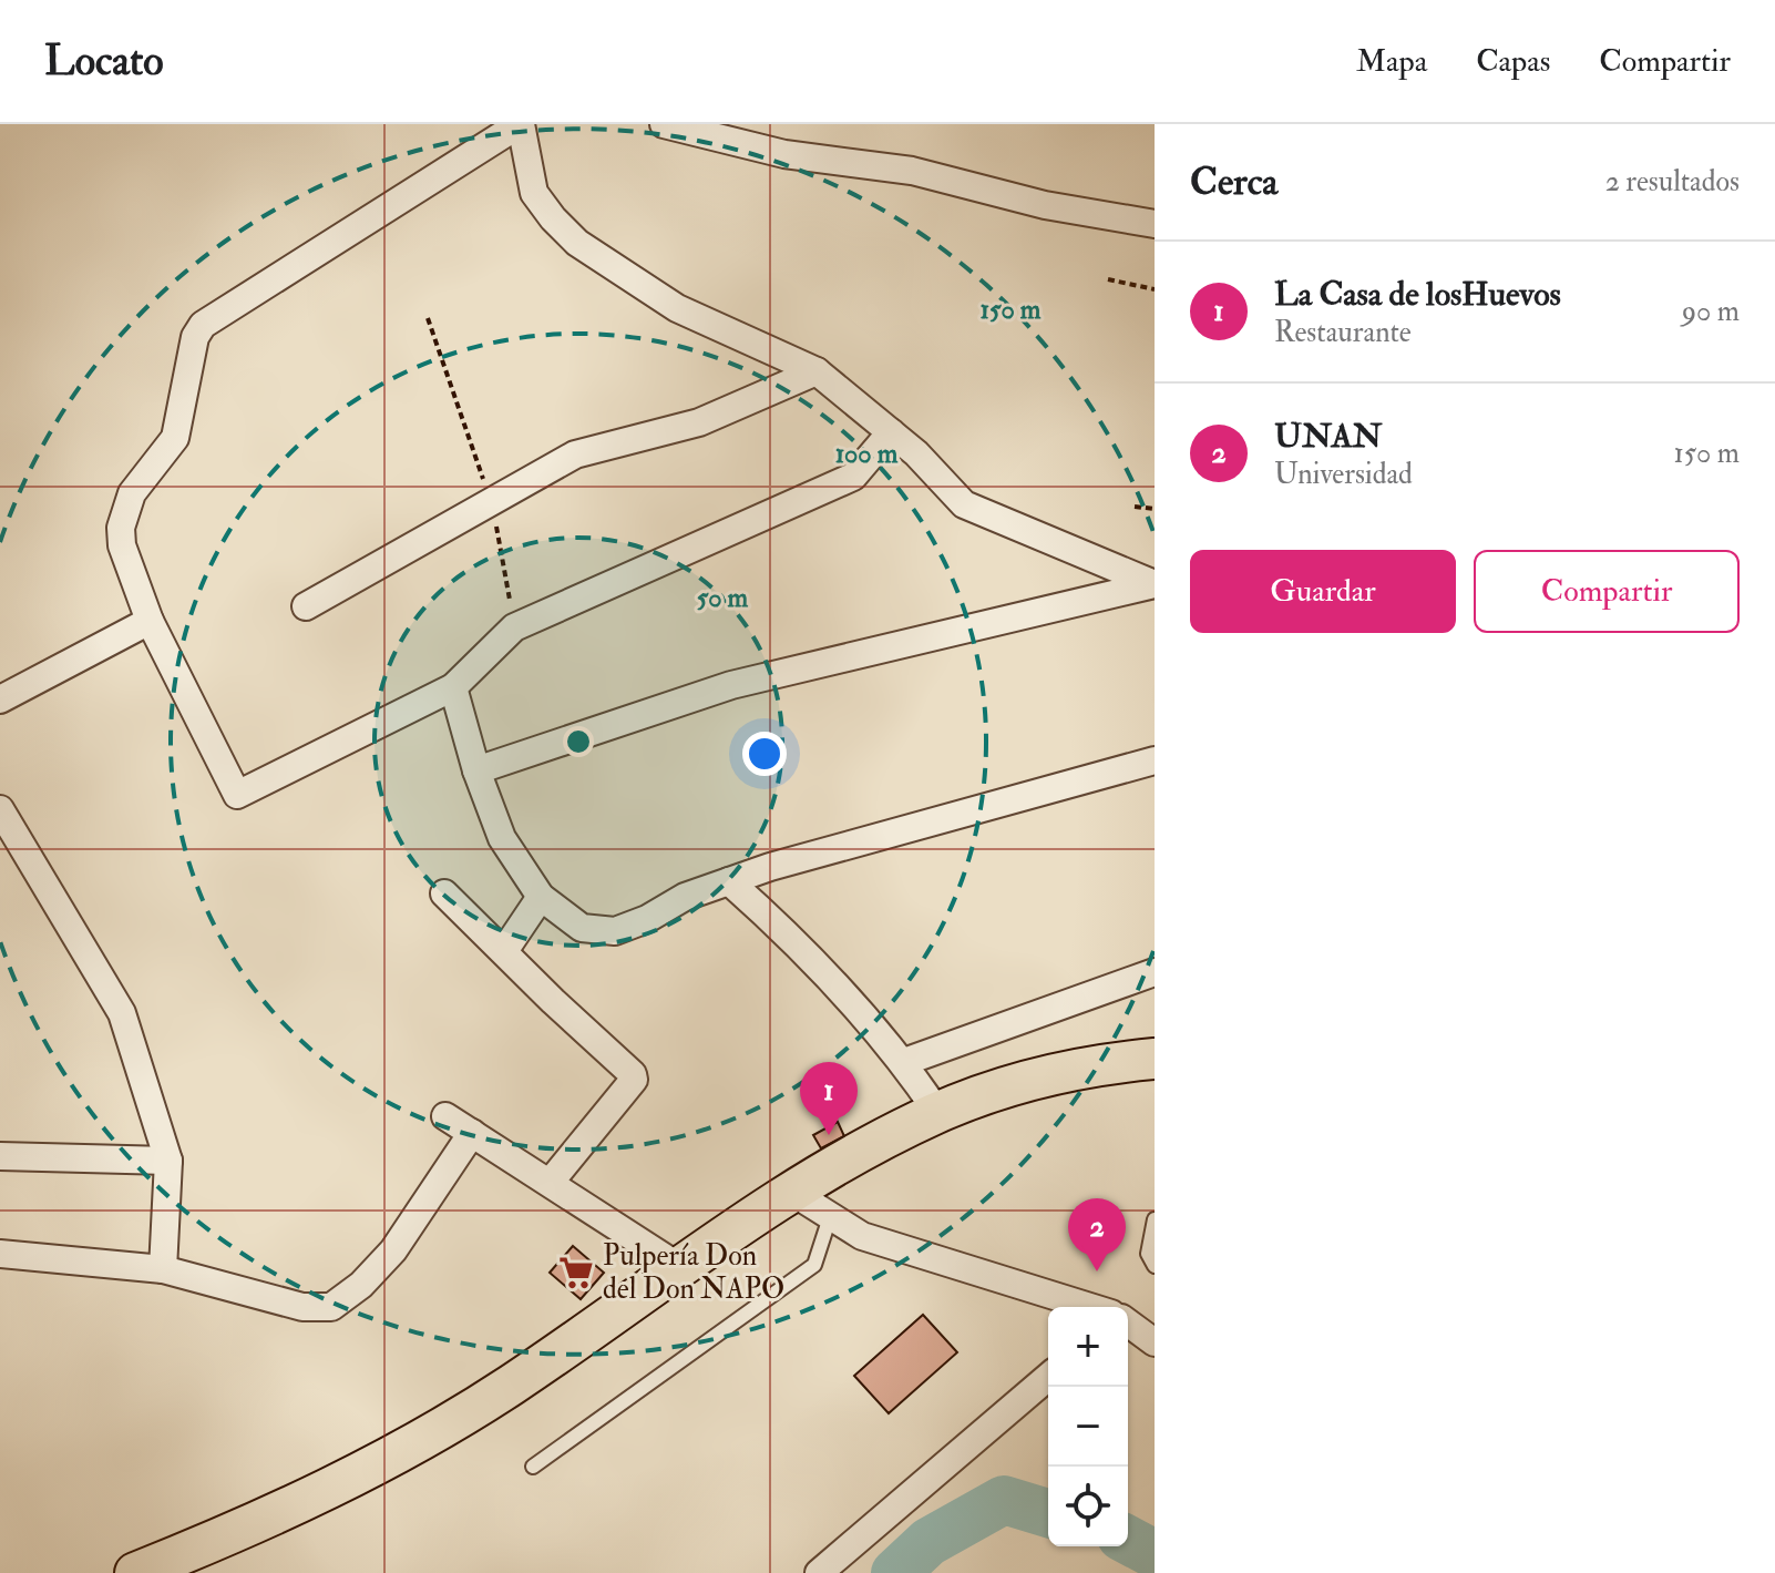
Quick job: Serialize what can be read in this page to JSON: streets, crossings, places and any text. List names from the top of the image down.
{
  "places": {
    "supermarket": ["Pulpería Don del Don NAPO"]
  },
  "page": {
    "header": "Locato",
    "nav": ["Mapa", "Capas", "Compartir"],
    "heading": ["Cerca", "2 resultados"],
    "list": [
      {
        "mark": "1",
        "name": "La Casa de losHuevos",
        "note": "Restaurante",
        "value": "90 m"
      },
      {
        "mark": "2",
        "name": "UNAN",
        "note": "Universidad",
        "value": "150 m"
      }
    ],
    "buttons": ["Guardar", "Compartir"],
    "pins": ["1", "2"],
    "map_buttons": ["+", "−"]
  },
  "rings": ["150 m", "100 m", "50 m"]
}
